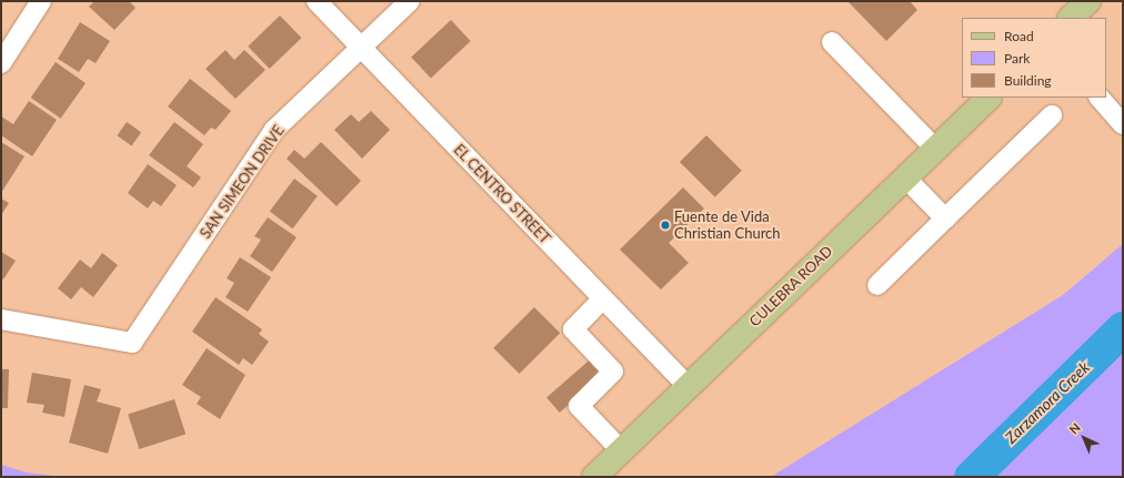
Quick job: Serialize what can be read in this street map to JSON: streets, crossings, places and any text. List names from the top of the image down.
{
  "streets": {
    "main road": ["CULEBRA ROAD"],
    "street": ["SAN SIMEON DRIVE", "EL CENTRO STREET"]
  },
  "crossings": [
    ["SAN SIMEON DRIVE", "EL CENTRO STREET"],
    ["EL CENTRO STREET", "CULEBRA ROAD"]
  ],
  "water": ["Zarzamora Creek"],
  "places": ["Fuente de Vida Christian Church"],
  "legend": ["Road", "Park", "Building"],
  "north": "top left"
}
